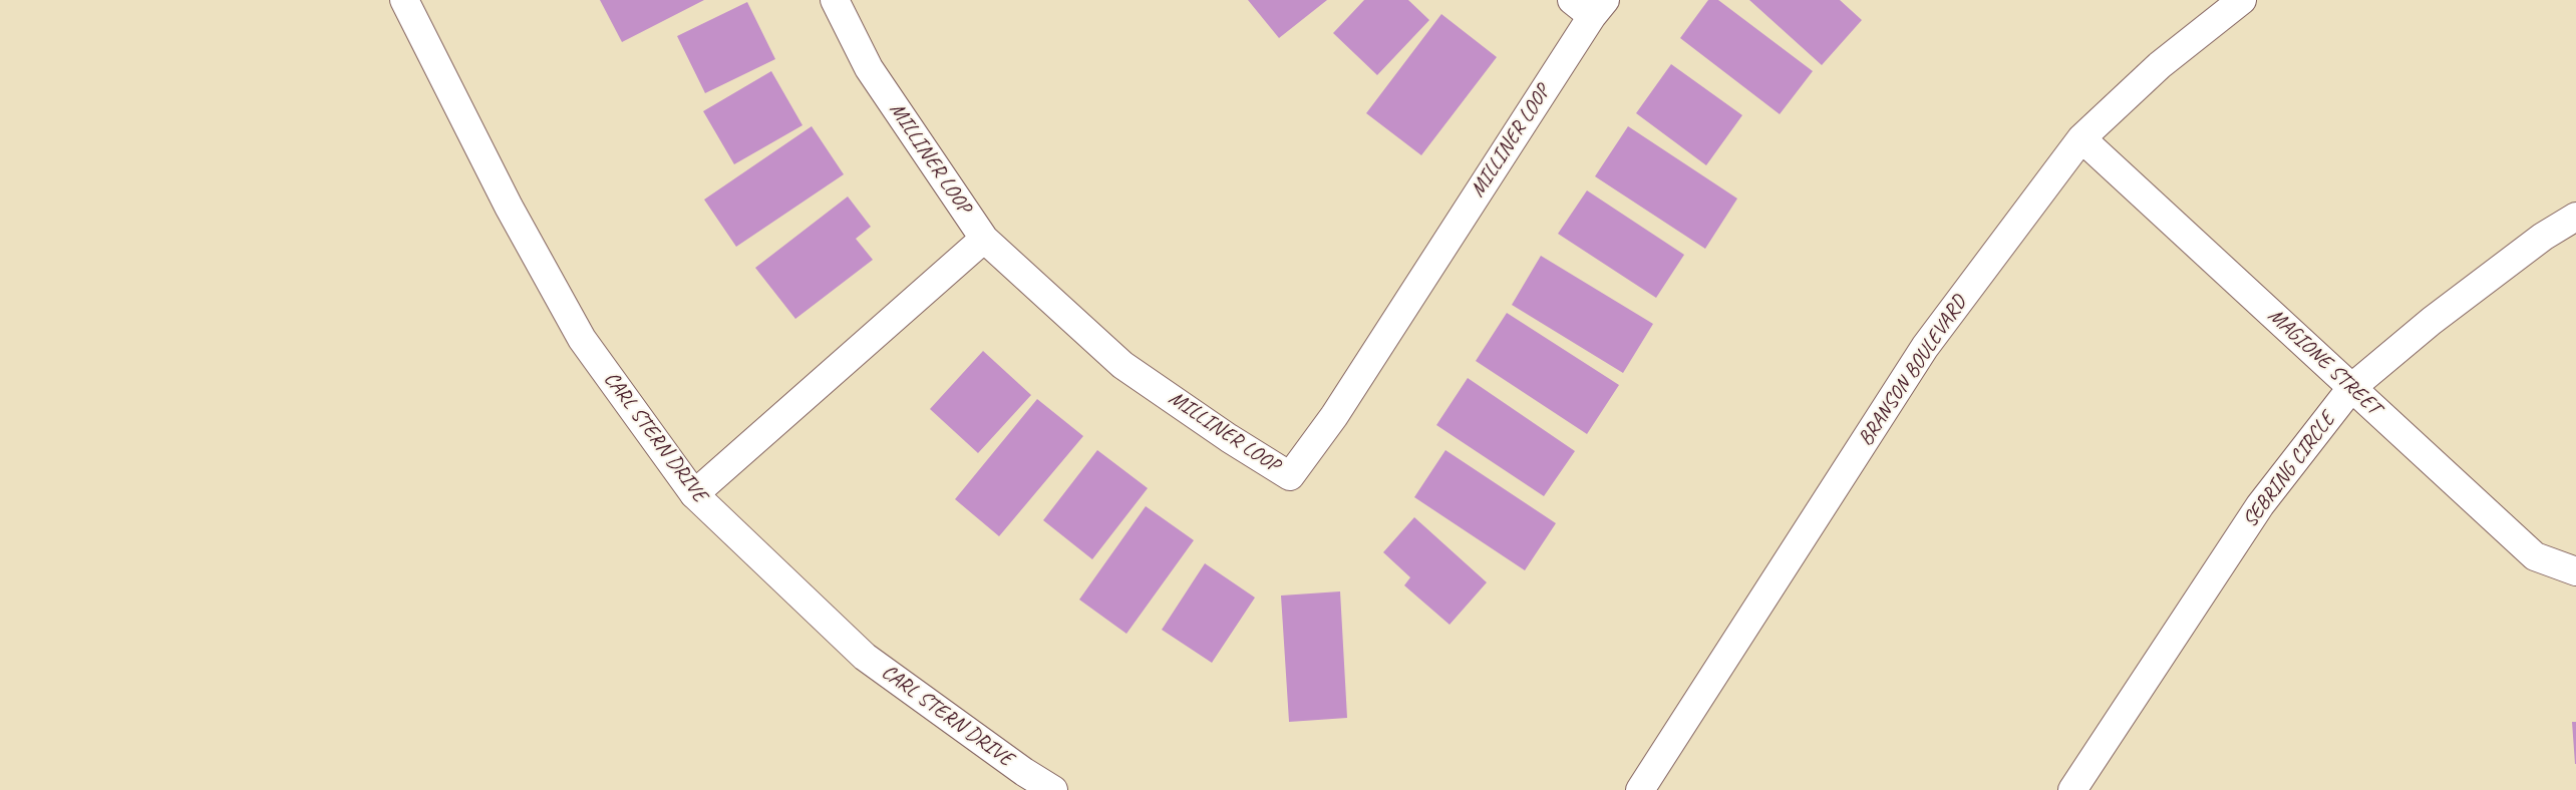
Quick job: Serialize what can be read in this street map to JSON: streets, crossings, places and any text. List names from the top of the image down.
{
  "streets": {
    "street": [
      "MILLINER LOOP",
      "MAGIONE STREET",
      "BRANSON BOULEVARD",
      "CARL STERN DRIVE",
      "SEBRING CIRCLE"
    ]
  },
  "crossings": [
    ["MAGIONE STREET", "BRANSON BOULEVARD"],
    ["MAGIONE STREET", "SEBRING CIRCLE"]
  ]
}
